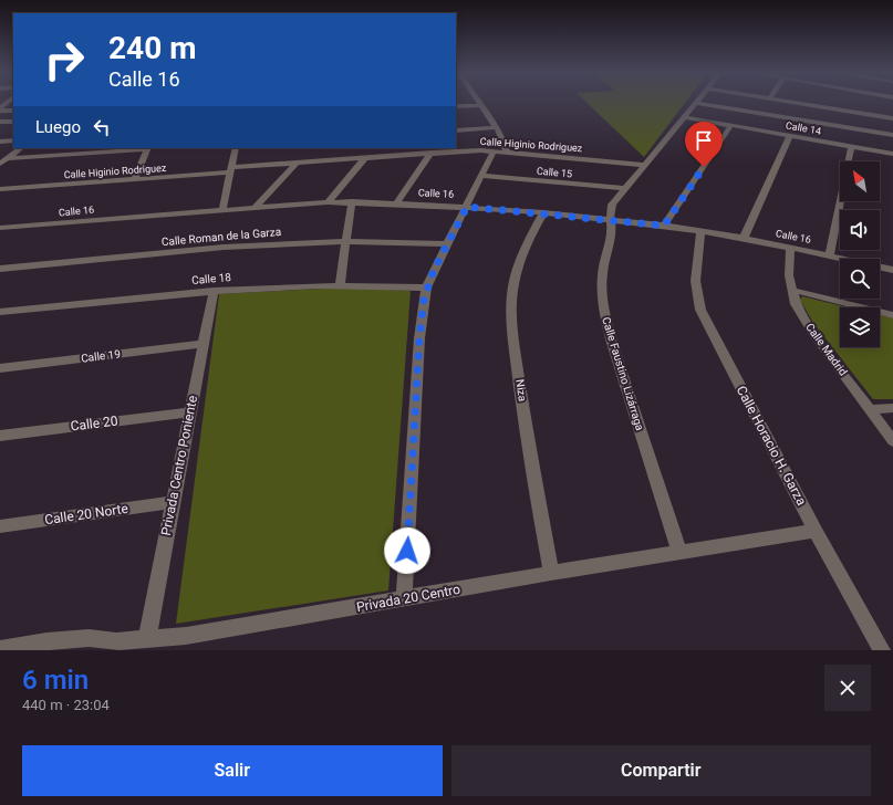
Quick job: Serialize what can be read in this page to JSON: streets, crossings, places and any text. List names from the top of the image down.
{
  "streets": {
    "street": [
      "Calle 14",
      "Calle Higinio Rodriguez",
      "Calle 15",
      "Calle 16",
      "Calle Roman de la Garza",
      "Calle 18",
      "Calle Madrid",
      "Calle 19",
      "Calle Faustino Lizárraga",
      "Niza",
      "Calle 20",
      "Calle Horacio H. Garza",
      "Privada Centro Poniente",
      "Calle 20 Norte",
      "Privada 20 Centro"
    ]
  },
  "crossings": [
    ["Calle 14", "Calle Faustino Lizárraga"],
    ["Calle Higinio Rodriguez", "Calle Faustino Lizárraga"],
    ["Calle 15", "Calle Faustino Lizárraga"],
    ["Calle 16", "Calle Madrid"],
    ["Calle 16", "Calle Faustino Lizárraga"],
    ["Calle 16", "Niza"],
    ["Calle 16", "Calle Horacio H. Garza"],
    ["Calle 18", "Privada Centro Poniente"],
    ["Calle 19", "Privada Centro Poniente"],
    ["Calle Faustino Lizárraga", "Privada 20 Centro"],
    ["Niza", "Privada 20 Centro"],
    ["Calle 20", "Privada Centro Poniente"],
    ["Calle Horacio H. Garza", "Privada 20 Centro"],
    ["Privada Centro Poniente", "Calle 20 Norte"],
    ["Privada Centro Poniente", "Privada 20 Centro"]
  ],
  "north": "top left",
  "page": {
    "turn": ["240 m", "Calle 16"],
    "then": "Luego",
    "heading": ["6 min", "440 m · 23:04"],
    "buttons": ["Salir", "Compartir"]
  }
}
